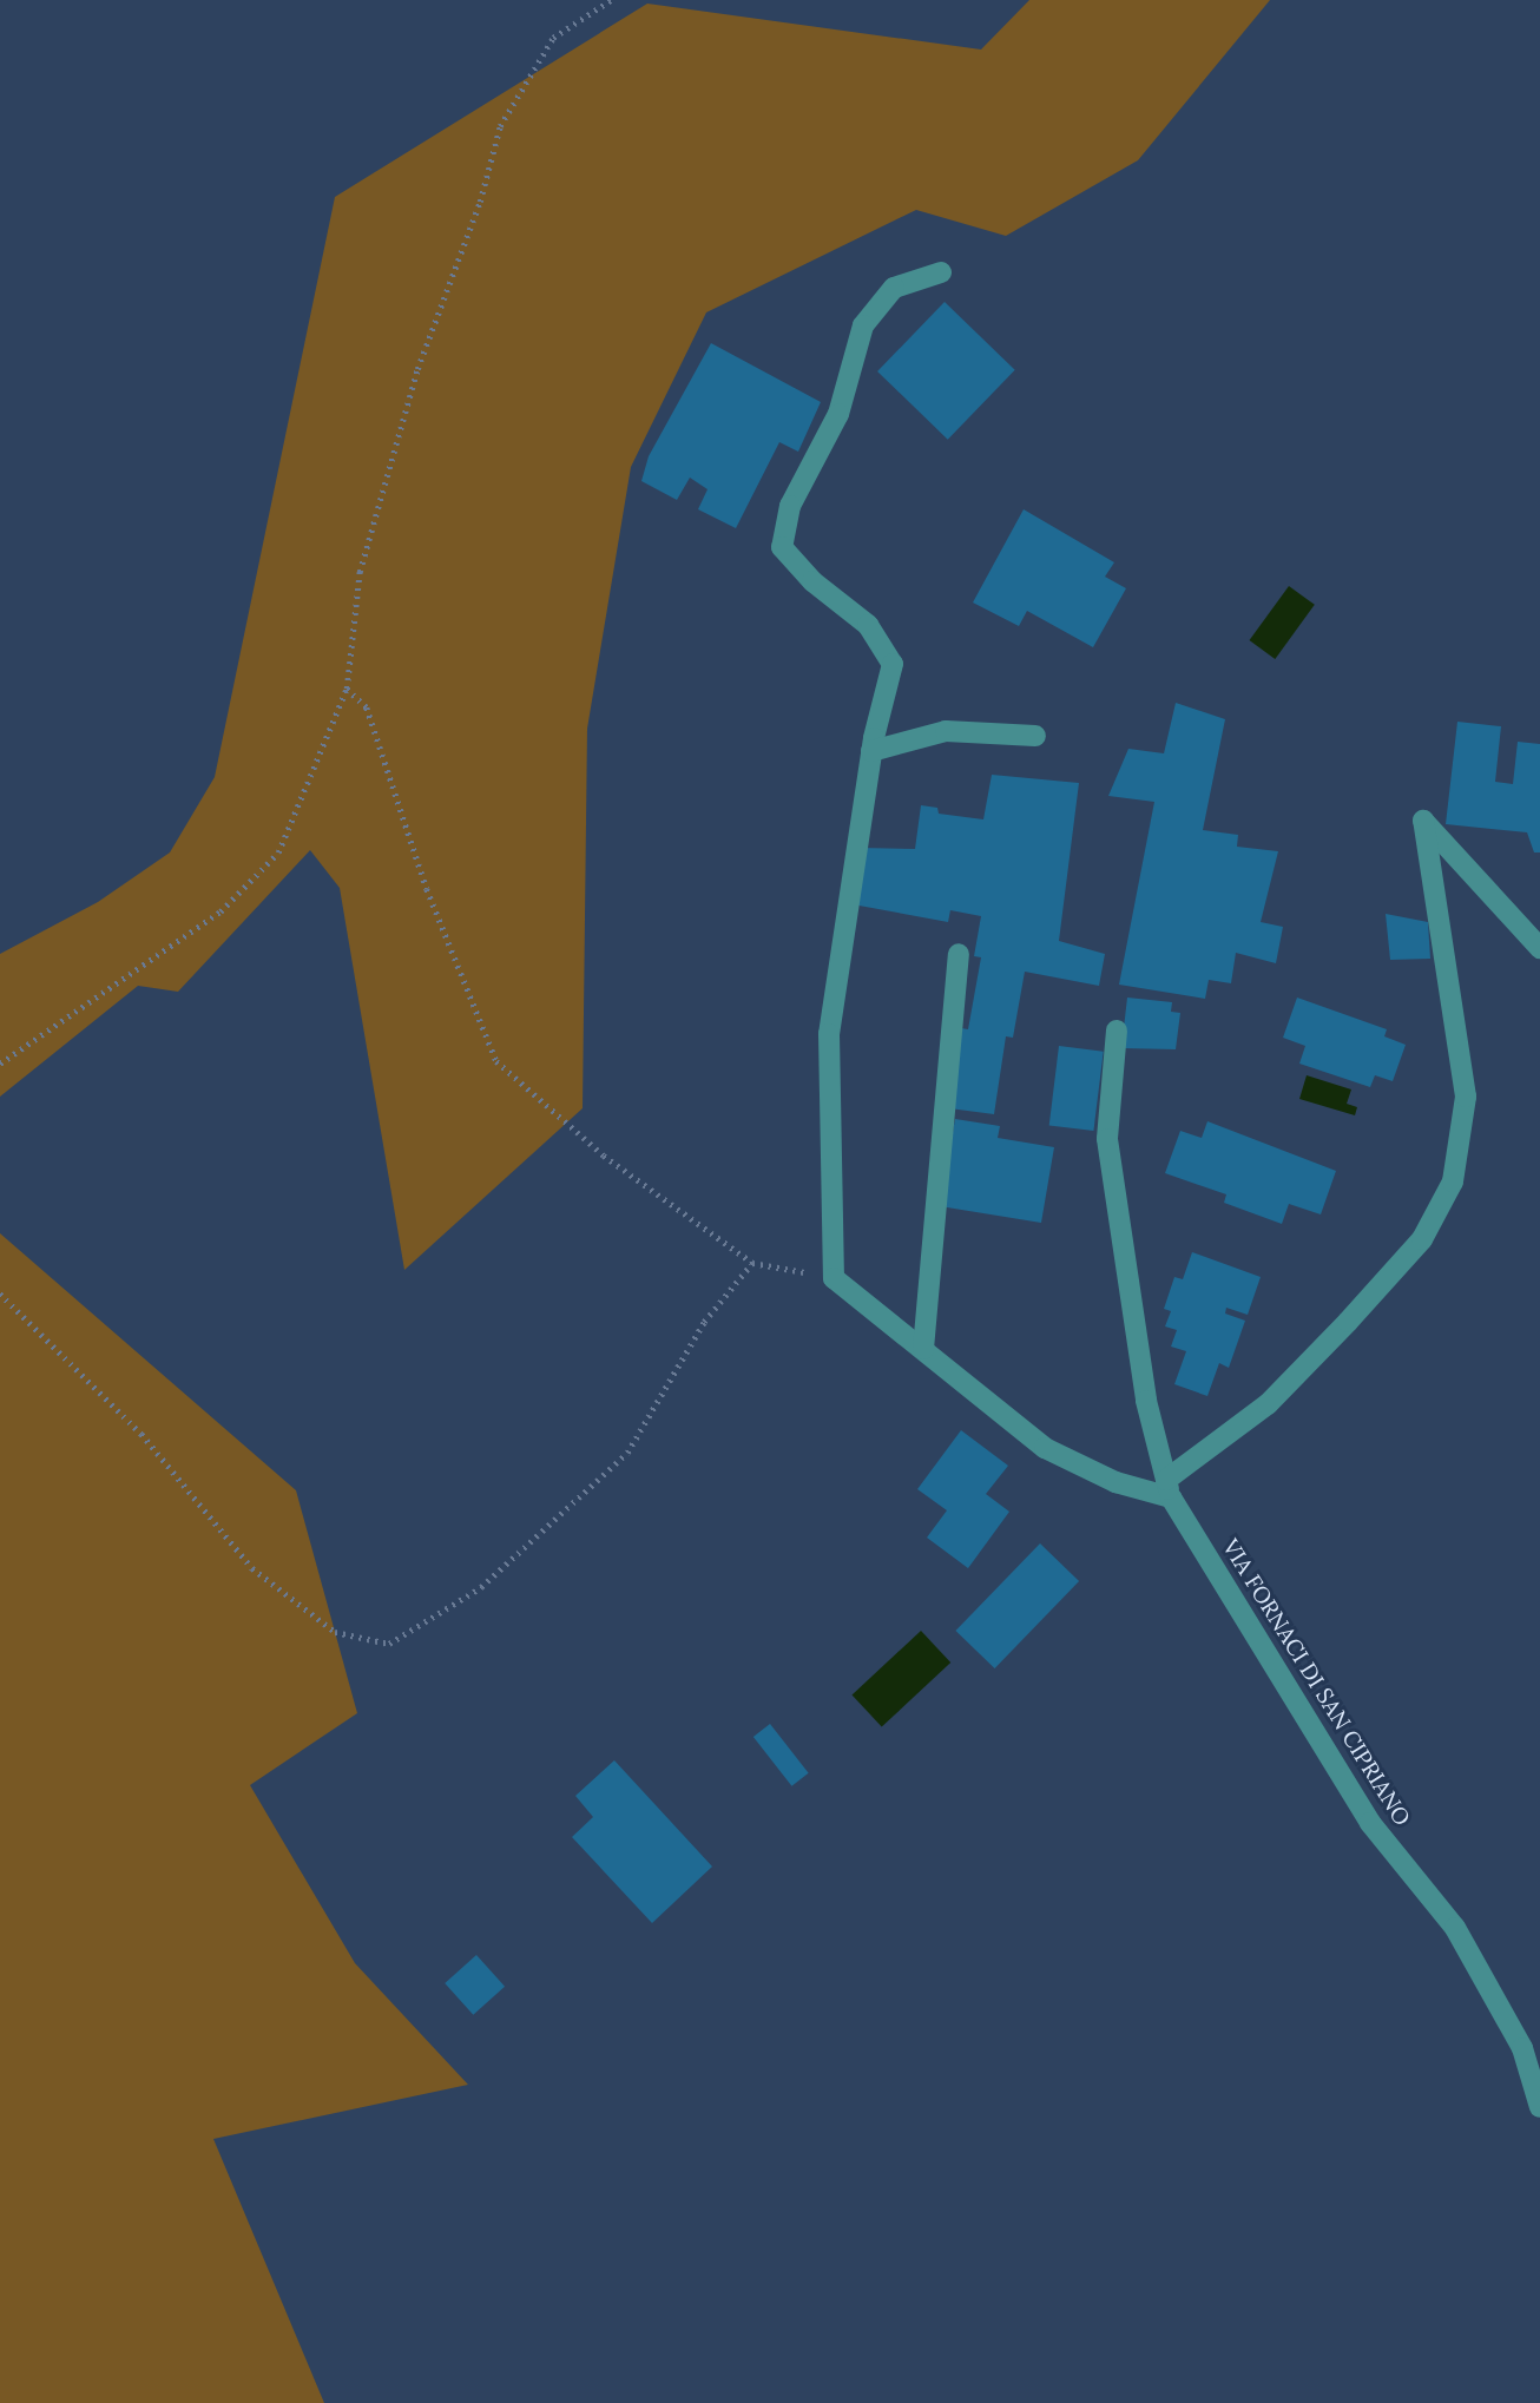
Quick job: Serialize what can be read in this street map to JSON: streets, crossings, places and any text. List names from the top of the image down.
{
  "streets": {
    "street": ["VIA FORNACI DI SAN CIPRIANO"]
  }
}
